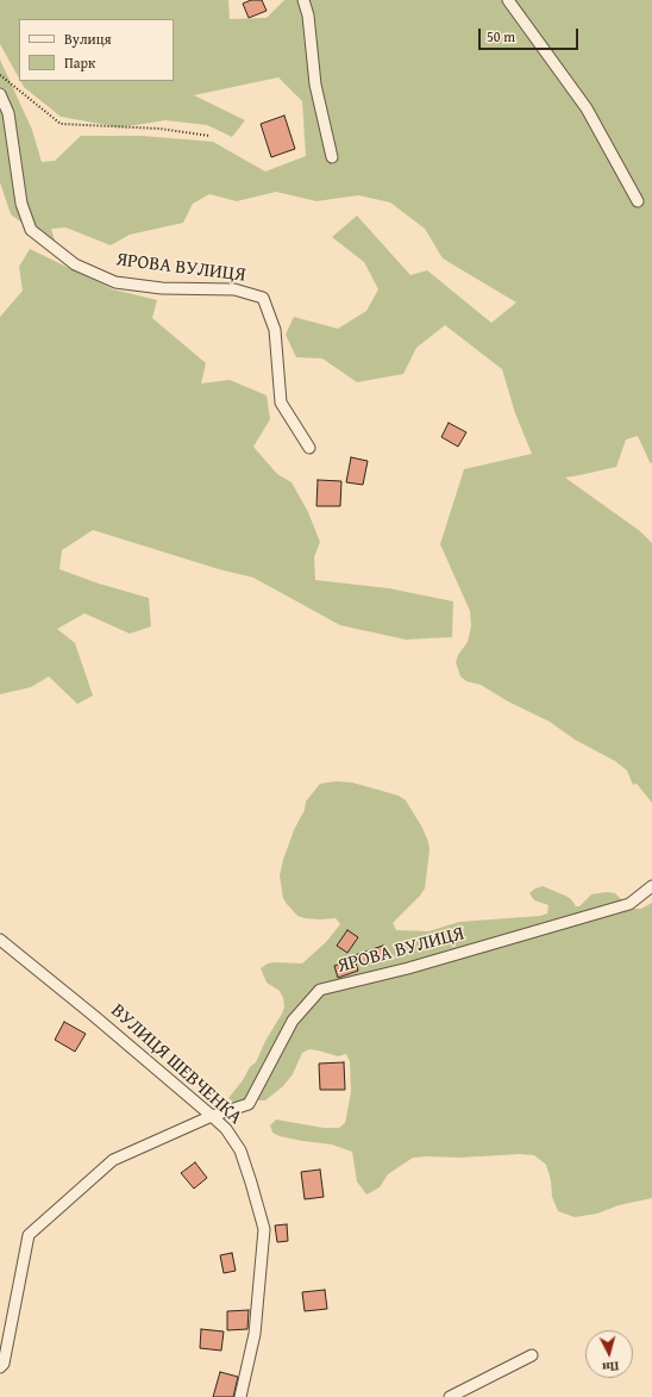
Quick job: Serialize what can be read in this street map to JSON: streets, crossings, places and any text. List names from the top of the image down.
{
  "streets": {
    "street": ["ЯРОВА ВУЛИЦЯ", "ВУЛИЦЯ ШЕВЧЕНКА"]
  },
  "crossings": [
    ["ЯРОВА ВУЛИЦЯ", "ВУЛИЦЯ ШЕВЧЕНКА"]
  ],
  "legend": ["Вулиця", "Парк"],
  "scale_bar": "50 m",
  "north": "bottom"
}
